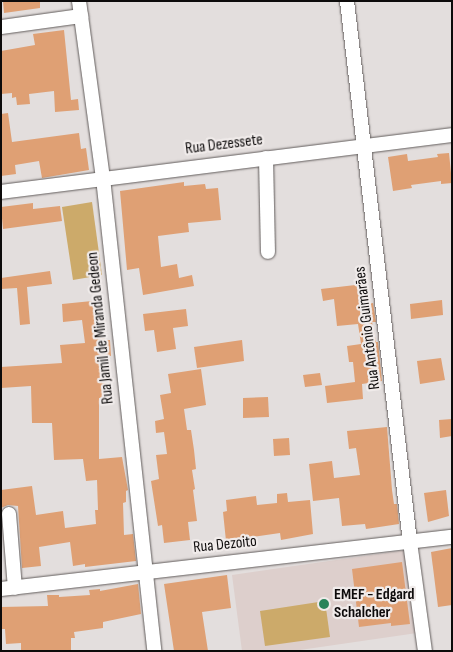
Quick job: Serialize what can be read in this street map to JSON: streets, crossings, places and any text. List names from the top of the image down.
{
  "streets": {
    "street": [
      "Rua Dezessete",
      "Rua Jamil de Miranda Gedeon",
      "Rua Antônio Guimarães",
      "Rua Dezoito"
    ]
  },
  "crossings": [
    ["Rua Dezessete", "Rua Jamil de Miranda Gedeon"],
    ["Rua Dezessete", "Rua Antônio Guimarães"],
    ["Rua Jamil de Miranda Gedeon", "Rua Dezoito"],
    ["Rua Antônio Guimarães", "Rua Dezoito"]
  ],
  "places": ["EMEF - Edgard Schalcher"]
}
